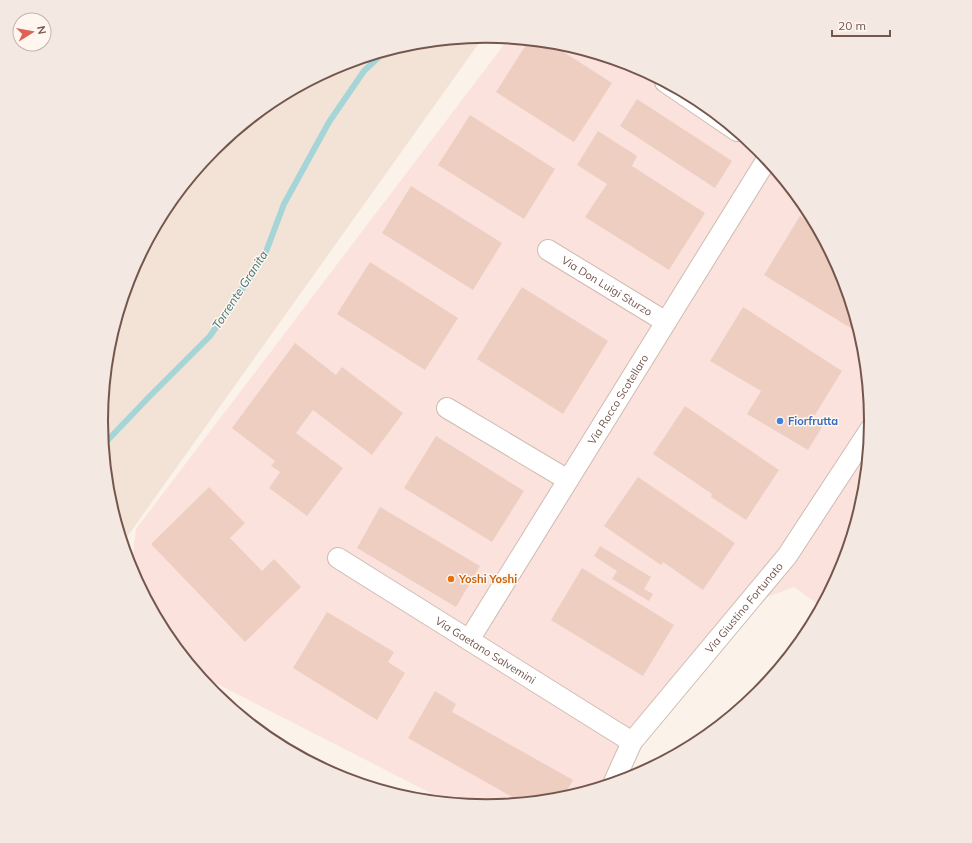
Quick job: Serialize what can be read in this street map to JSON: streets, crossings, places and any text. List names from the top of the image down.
{
  "streets": {
    "street": [
      "Via Don Luigi Sturzo",
      "Via Rocco Scotellaro",
      "Via Giustino Fortunato",
      "Via Gaetano Salvemini"
    ]
  },
  "crossings": [
    ["Via Don Luigi Sturzo", "Via Rocco Scotellaro"],
    ["Via Rocco Scotellaro", "Via Gaetano Salvemini"],
    ["Via Giustino Fortunato", "Via Gaetano Salvemini"]
  ],
  "water": ["Torrente Granita"],
  "places": ["Fiorfrutta", "Yoshi Yoshi"],
  "scale_bar": "20 m",
  "north": "right"
}
